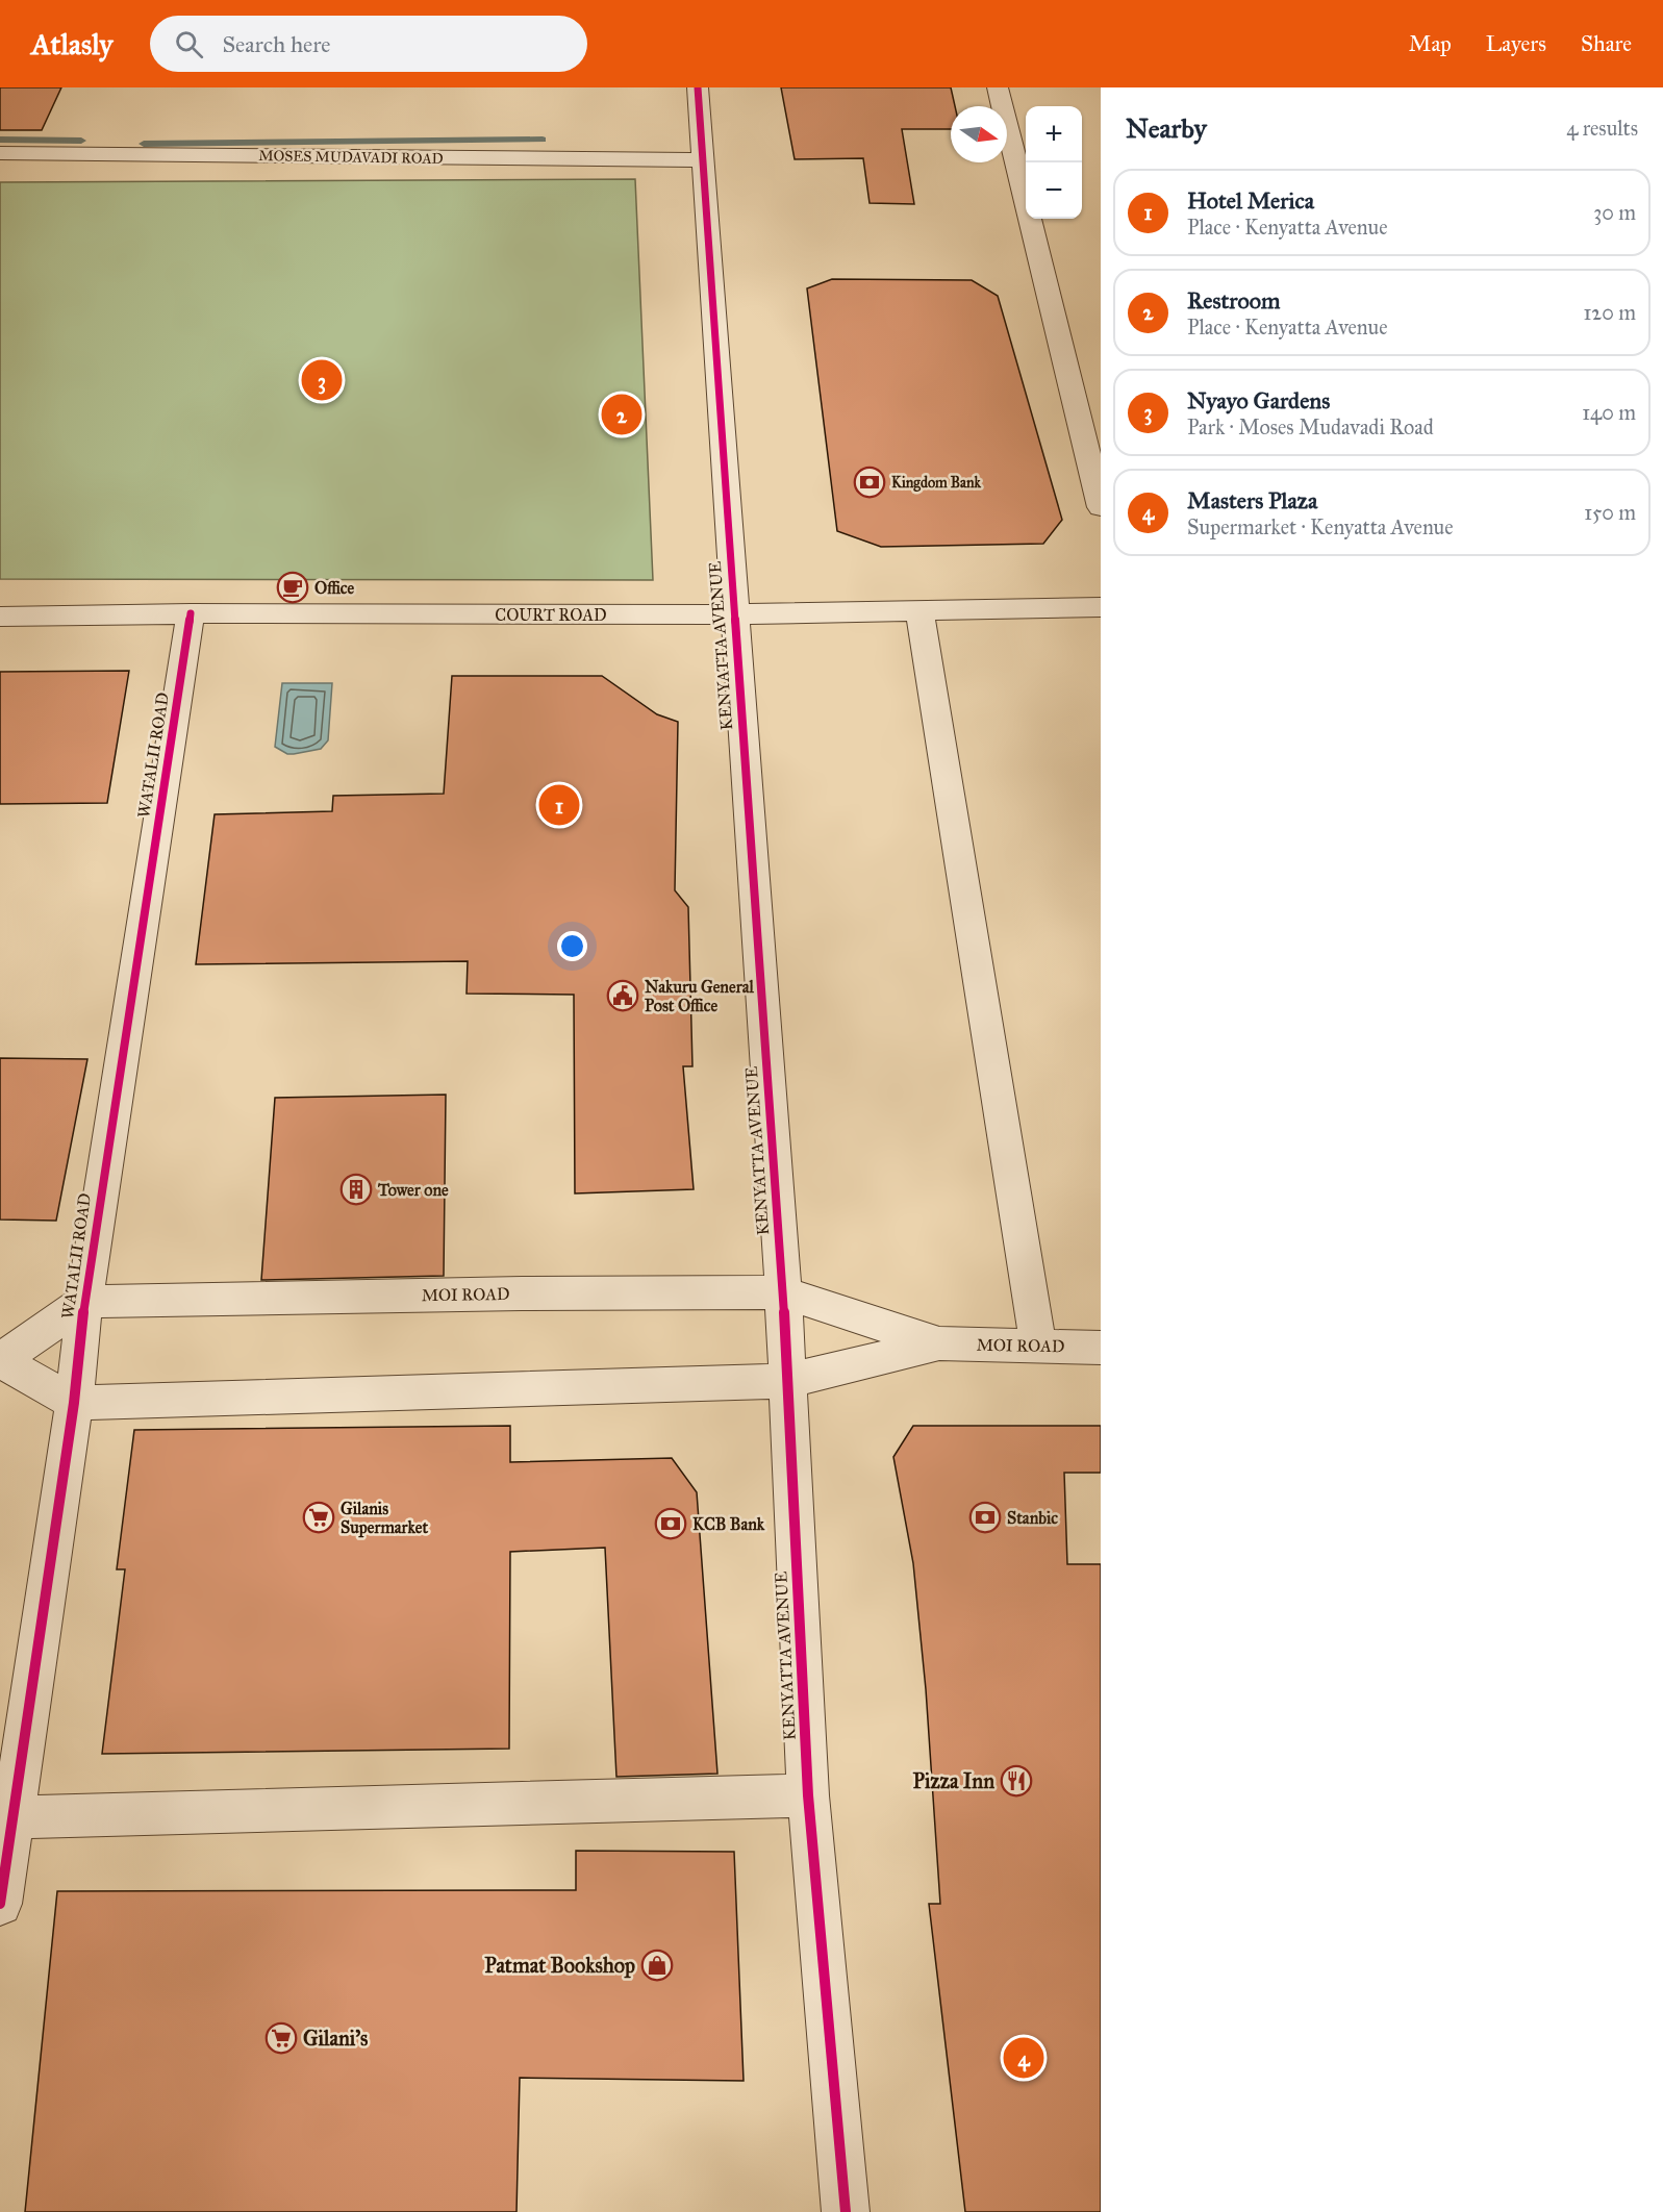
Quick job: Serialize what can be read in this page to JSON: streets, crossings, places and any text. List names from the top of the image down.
{
  "streets": {
    "street": [
      "MOSES MUDAVADI ROAD",
      "COURT ROAD",
      "KENYATTA AVENUE",
      "WATALII ROAD",
      "MOI ROAD"
    ]
  },
  "crossings": [
    ["MOSES MUDAVADI ROAD", "KENYATTA AVENUE"],
    ["COURT ROAD", "KENYATTA AVENUE"],
    ["COURT ROAD", "WATALII ROAD"],
    ["KENYATTA AVENUE", "MOI ROAD"],
    ["WATALII ROAD", "MOI ROAD"]
  ],
  "places": {
    "bank": ["Kingdom Bank", "Stanbic", "KCB Bank"],
    "cafe": ["Office"],
    "public building": ["Nakuru General Post Office"],
    "building": ["Tower one"],
    "supermarket": ["Gilanis Supermarket", "Gilani's"],
    "restaurant": ["Pizza Inn"],
    "shop": ["Patmat Bookshop"]
  },
  "north": "right",
  "page": {
    "header": "Atlasly",
    "search": "Search here",
    "nav": ["Map", "Layers", "Share"],
    "heading": ["Nearby", "4 results"],
    "map_buttons": ["+", "−"],
    "list": [
      {
        "mark": "1",
        "name": "Hotel Merica",
        "note": "Place · Kenyatta Avenue",
        "value": "30 m"
      },
      {
        "mark": "2",
        "name": "Restroom",
        "note": "Place · Kenyatta Avenue",
        "value": "120 m"
      },
      {
        "mark": "3",
        "name": "Nyayo Gardens",
        "note": "Park · Moses Mudavadi Road",
        "value": "140 m"
      },
      {
        "mark": "4",
        "name": "Masters Plaza",
        "note": "Supermarket · Kenyatta Avenue",
        "value": "150 m"
      }
    ],
    "pins": [
      "3",
      "2",
      "1",
      "4"
    ]
  }
}
